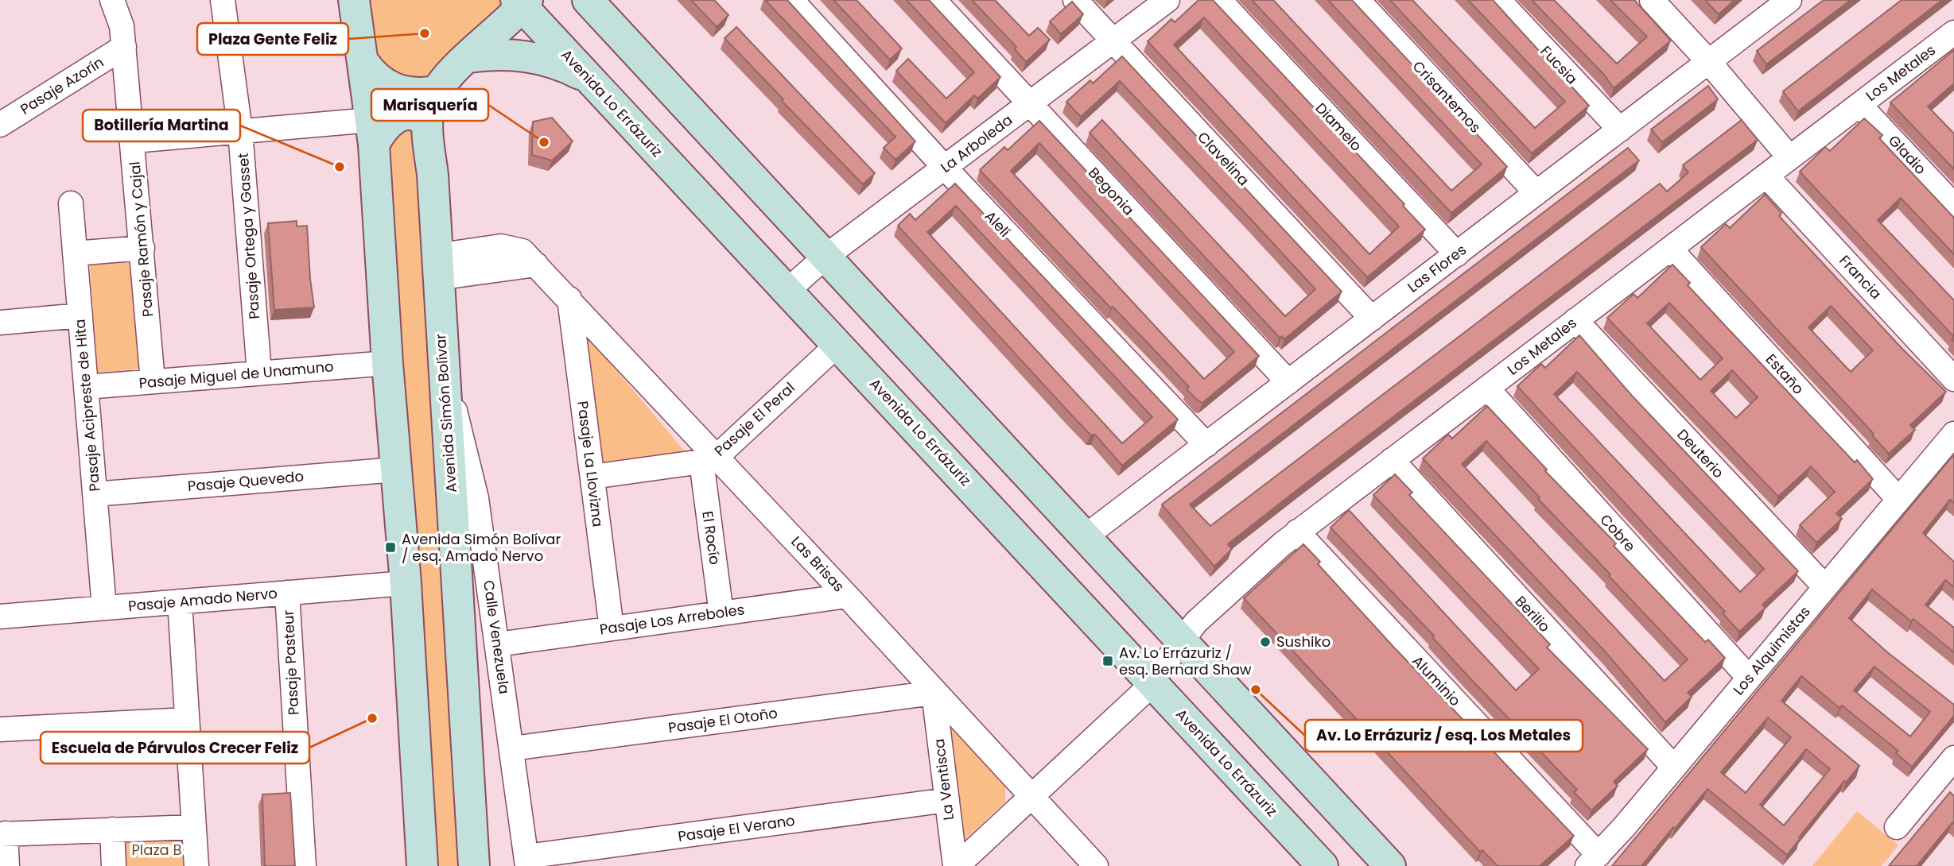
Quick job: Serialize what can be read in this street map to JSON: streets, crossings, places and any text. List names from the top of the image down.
{
  "streets": {
    "main road": ["Avenida Lo Errázuriz", "Avenida Simón Bolívar"],
    "street": [
      "Fucsia",
      "Los Metales",
      "Pasaje Azorín",
      "Crisantemos",
      "Diamelo",
      "La Arboleda",
      "Gladio",
      "Clavelina",
      "Begonia",
      "Alelí",
      "Pasaje Ortega y Gasset",
      "Pasaje Ramón y Cajal",
      "Las Flores",
      "Francia",
      "Estaño",
      "Pasaje Miguel de Unamuno",
      "Pasaje Acipreste de Hita",
      "Pasaje El Peral",
      "Deuterio",
      "Pasaje La Llovizna",
      "Pasaje Quevedo",
      "Cobre",
      "El Rocío",
      "Las Brisas",
      "Pasaje Amado Nervo",
      "Berilio",
      "Pasaje Los Arreboles",
      "Calle Venezuela",
      "Los Alquimistas",
      "Pasaje Pasteur",
      "Aluminio",
      "Pasaje El Otoño",
      "La Ventisca",
      "Pasaje El Verano"
    ]
  },
  "crossings": [
    ["Fucsia", "Las Flores"],
    ["Los Metales", "Avenida Lo Errázuriz"],
    ["Los Metales", "Gladio"],
    ["Los Metales", "Francia"],
    ["Los Metales", "Estaño"],
    ["Los Metales", "Deuterio"],
    ["Los Metales", "Cobre"],
    ["Los Metales", "Berilio"],
    ["Los Metales", "Aluminio"],
    ["Pasaje Azorín", "Pasaje Ramón y Cajal"],
    ["Crisantemos", "Las Flores"],
    ["Avenida Lo Errázuriz", "La Arboleda"],
    ["Avenida Lo Errázuriz", "Avenida Simón Bolívar"],
    ["Avenida Lo Errázuriz", "Pasaje El Peral"],
    ["Diamelo", "Las Flores"],
    ["La Arboleda", "Clavelina"],
    ["La Arboleda", "Begonia"],
    ["La Arboleda", "Alelí"],
    ["Clavelina", "Las Flores"],
    ["Begonia", "Las Flores"],
    ["Alelí", "Las Flores"],
    ["Pasaje Ortega y Gasset", "Pasaje Miguel de Unamuno"],
    ["Pasaje Ramón y Cajal", "Pasaje Miguel de Unamuno"],
    ["Estaño", "Los Alquimistas"],
    ["Pasaje Miguel de Unamuno", "Pasaje Acipreste de Hita"],
    ["Pasaje Acipreste de Hita", "Pasaje Quevedo"],
    ["Pasaje Acipreste de Hita", "Pasaje Amado Nervo"],
    ["Avenida Simón Bolívar", "Las Brisas"],
    ["Avenida Simón Bolívar", "Calle Venezuela"],
    ["Pasaje El Peral", "Pasaje La Llovizna"],
    ["Pasaje El Peral", "El Rocío"],
    ["Pasaje El Peral", "Las Brisas"],
    ["Deuterio", "Los Alquimistas"],
    ["Pasaje La Llovizna", "Las Brisas"],
    ["Pasaje La Llovizna", "Pasaje Los Arreboles"],
    ["Cobre", "Los Alquimistas"],
    ["El Rocío", "Las Brisas"],
    ["El Rocío", "Pasaje Los Arreboles"],
    ["Las Brisas", "Pasaje Los Arreboles"],
    ["Las Brisas", "Pasaje El Otoño"],
    ["Las Brisas", "La Ventisca"],
    ["Pasaje Amado Nervo", "Pasaje Pasteur"],
    ["Berilio", "Los Alquimistas"],
    ["Pasaje Los Arreboles", "Calle Venezuela"],
    ["Calle Venezuela", "Pasaje El Otoño"],
    ["Calle Venezuela", "Pasaje El Verano"],
    ["Los Alquimistas", "Aluminio"],
    ["Pasaje El Otoño", "La Ventisca"],
    ["La Ventisca", "Pasaje El Verano"]
  ],
  "parks": ["Plaza B"],
  "places": {
    "other": [
      "Plaza Gente Feliz",
      "Marisquería",
      "Botillería Martina",
      "Sushiko",
      "Av. Lo Errázuriz / esq. Los Metales",
      "Escuela de Párvulos Crecer Feliz"
    ],
    "transit": ["Avenida Simón Bolívar / esq. Amado Nervo", "Av. Lo Errázuriz / esq. Bernard Shaw"]
  }
}
